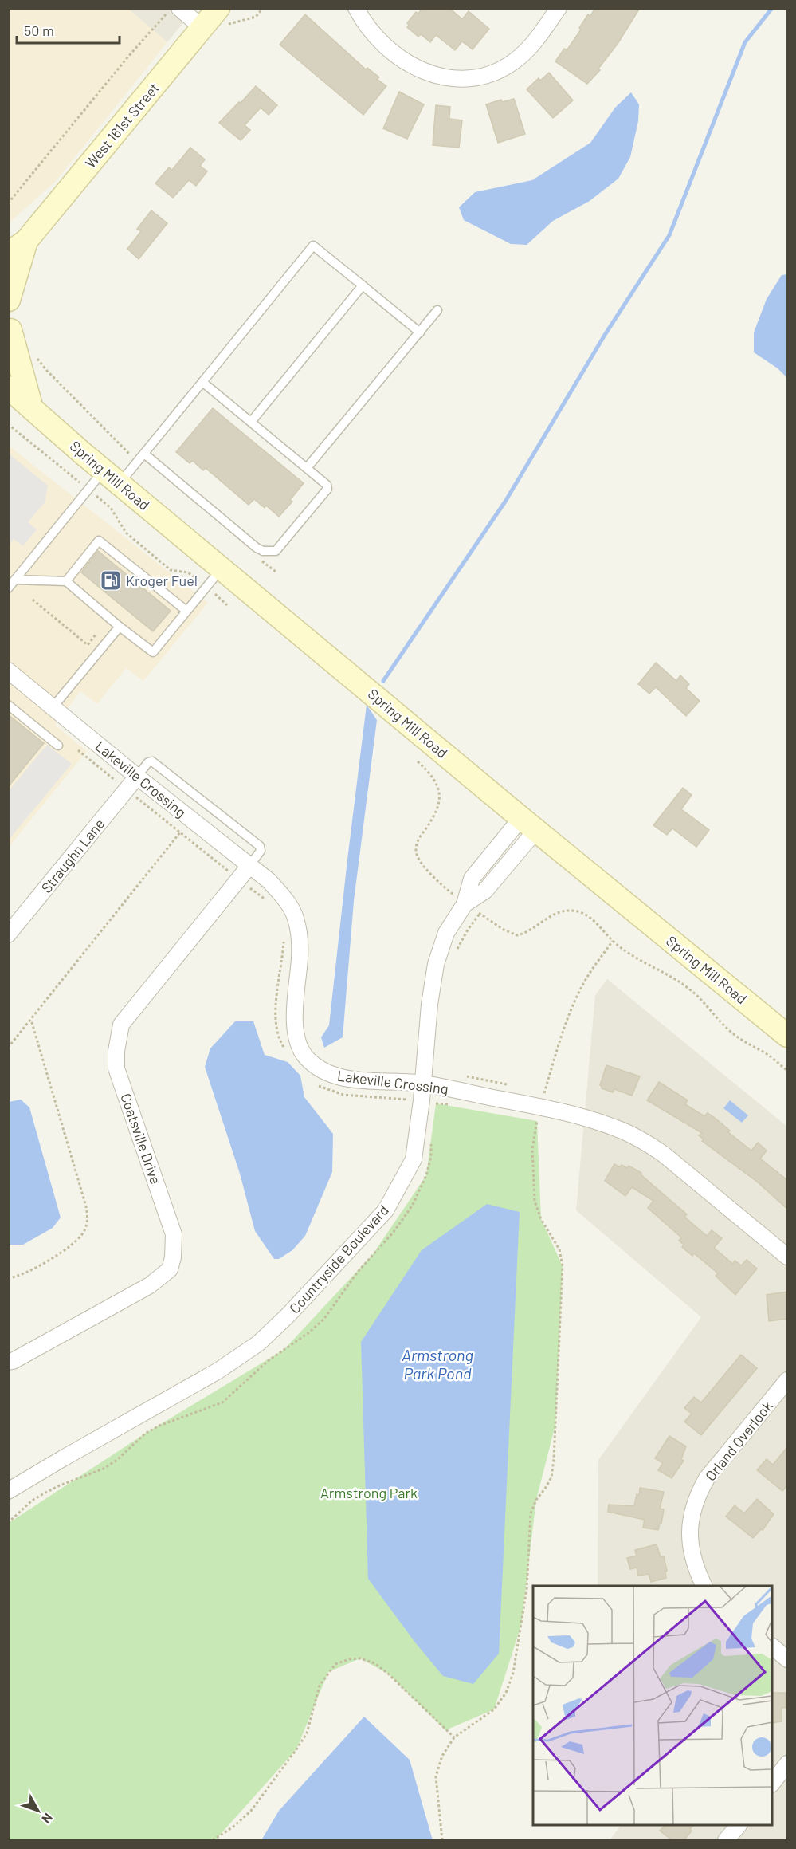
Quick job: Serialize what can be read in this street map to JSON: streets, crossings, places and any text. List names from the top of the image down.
{
  "streets": {
    "street": [
      "West 161st Street",
      "Spring Mill Road",
      "Lakeville Crossing",
      "Straughn Lane",
      "Coatsville Drive",
      "Countryside Boulevard",
      "Orland Overlook"
    ]
  },
  "crossings": [
    ["Spring Mill Road", "Countryside Boulevard"],
    ["Lakeville Crossing", "Straughn Lane"],
    ["Lakeville Crossing", "Coatsville Drive"],
    ["Lakeville Crossing", "Countryside Boulevard"]
  ],
  "water": ["Armstrong Park Pond"],
  "parks": ["Armstrong Park"],
  "places": {
    "fuel station": ["Kroger Fuel"]
  },
  "scale_bar": "50 m",
  "north": "bottom right"
}
